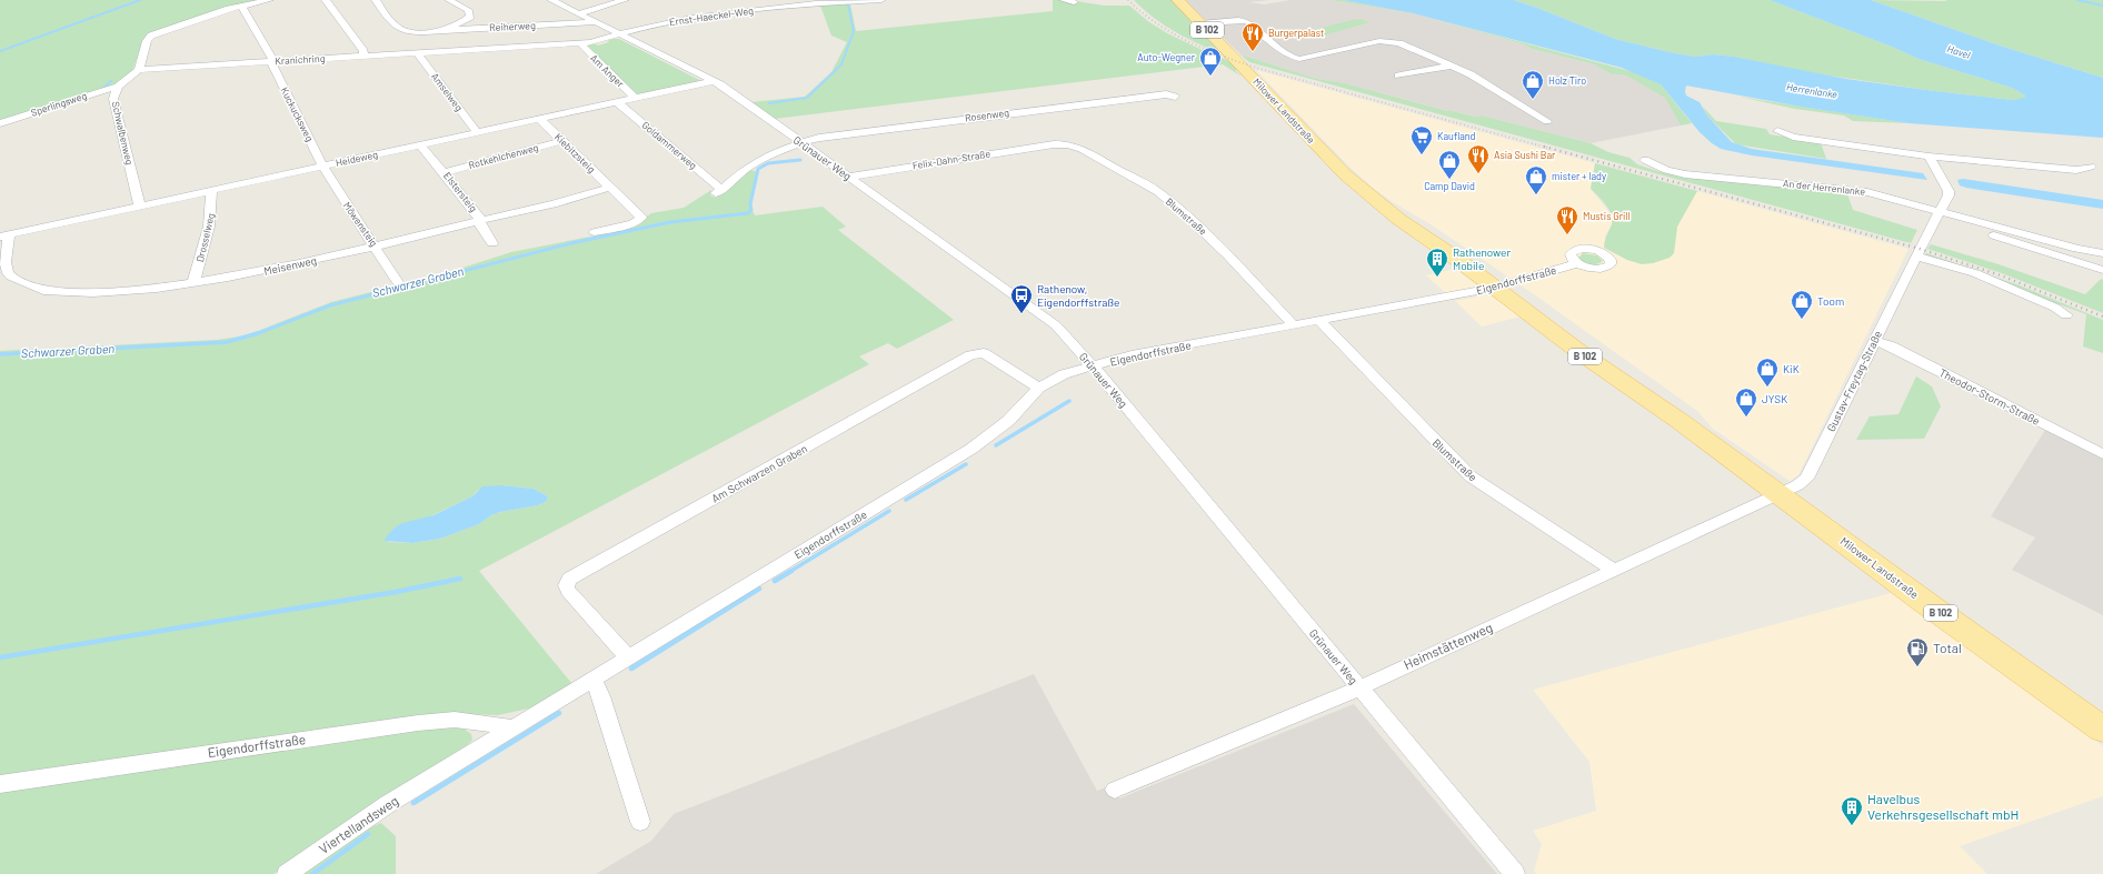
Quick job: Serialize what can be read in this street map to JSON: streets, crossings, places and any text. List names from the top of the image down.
{
  "streets": {
    "main road": ["B 102", "Milower Landstraße"],
    "street": [
      "Ernst-Haeckel-Weg",
      "Reiherweg",
      "Kranichring",
      "Am Anger",
      "Amselweg",
      "Sperlingsweg",
      "Kuckucksweg",
      "Rosenweg",
      "Schwalbenweg",
      "Goldammerweg",
      "Kiebitzsteig",
      "Rotkehlchenweg",
      "Grünauer Weg",
      "Heideweg",
      "Felix-Dahn-Straße",
      "An der Herrenlanke",
      "Elstersteig",
      "Blumstraße",
      "Möwensteig",
      "Drosselweg",
      "Meisenweg",
      "Eigendorffstraße",
      "Gustav-Freytag-Straße",
      "Theodor-Storm-Straße",
      "Am Schwarzen Graben",
      "Heimstättenweg",
      "Viertellandsweg"
    ]
  },
  "crossings": [
    ["Ernst-Haeckel-Weg", "Kranichring"],
    ["Ernst-Haeckel-Weg", "Grünauer Weg"],
    ["Reiherweg", "Grünauer Weg"],
    ["Kranichring", "Am Anger"],
    ["Kranichring", "Amselweg"],
    ["Kranichring", "Kuckucksweg"],
    ["Kranichring", "Schwalbenweg"],
    ["Kranichring", "Grünauer Weg"],
    ["Am Anger", "Heideweg"],
    ["Amselweg", "Heideweg"],
    ["Sperlingsweg", "Schwalbenweg"],
    ["Milower Landstraße", "Eigendorffstraße"],
    ["Milower Landstraße", "Gustav-Freytag-Straße"],
    ["Milower Landstraße", "Heimstättenweg"],
    ["Kuckucksweg", "Heideweg"],
    ["Kuckucksweg", "Möwensteig"],
    ["Rosenweg", "Goldammerweg"],
    ["Rosenweg", "Grünauer Weg"],
    ["Schwalbenweg", "Heideweg"],
    ["Goldammerweg", "Grünauer Weg"],
    ["Goldammerweg", "Heideweg"],
    ["Kiebitzsteig", "Rotkehlchenweg"],
    ["Kiebitzsteig", "Heideweg"],
    ["Kiebitzsteig", "Meisenweg"],
    ["Rotkehlchenweg", "Elstersteig"],
    ["Grünauer Weg", "Heideweg"],
    ["Grünauer Weg", "Felix-Dahn-Straße"],
    ["Grünauer Weg", "Eigendorffstraße"],
    ["Grünauer Weg", "Heimstättenweg"],
    ["Heideweg", "Elstersteig"],
    ["Heideweg", "Möwensteig"],
    ["Heideweg", "Drosselweg"],
    ["Heideweg", "Meisenweg"],
    ["Felix-Dahn-Straße", "Blumstraße"],
    ["An der Herrenlanke", "Gustav-Freytag-Straße"],
    ["Elstersteig", "Meisenweg"],
    ["Blumstraße", "Eigendorffstraße"],
    ["Blumstraße", "Heimstättenweg"],
    ["Möwensteig", "Meisenweg"],
    ["Drosselweg", "Meisenweg"],
    ["Eigendorffstraße", "Am Schwarzen Graben"],
    ["Eigendorffstraße", "Viertellandsweg"],
    ["Gustav-Freytag-Straße", "Theodor-Storm-Straße"],
    ["Gustav-Freytag-Straße", "Heimstättenweg"]
  ],
  "water": ["Havel", "Herrenlanke", "Schwarzer Graben"],
  "places": {
    "restaurant": ["Burgerpalast", "Asia Sushi Bar", "Mustis Grill"],
    "shop": [
      "Auto-Wegner",
      "Holz Tiro",
      "Camp David",
      "mister + lady",
      "Toom",
      "KiK",
      "JYSK"
    ],
    "supermarket": ["Kaufland"],
    "building": ["Rathenower Mobile", "Havelbus Verkehrsgesellschaft mbH"],
    "bus stop": ["Rathenow, Eigendorffstraße"],
    "fuel station": ["Total"]
  }
}
